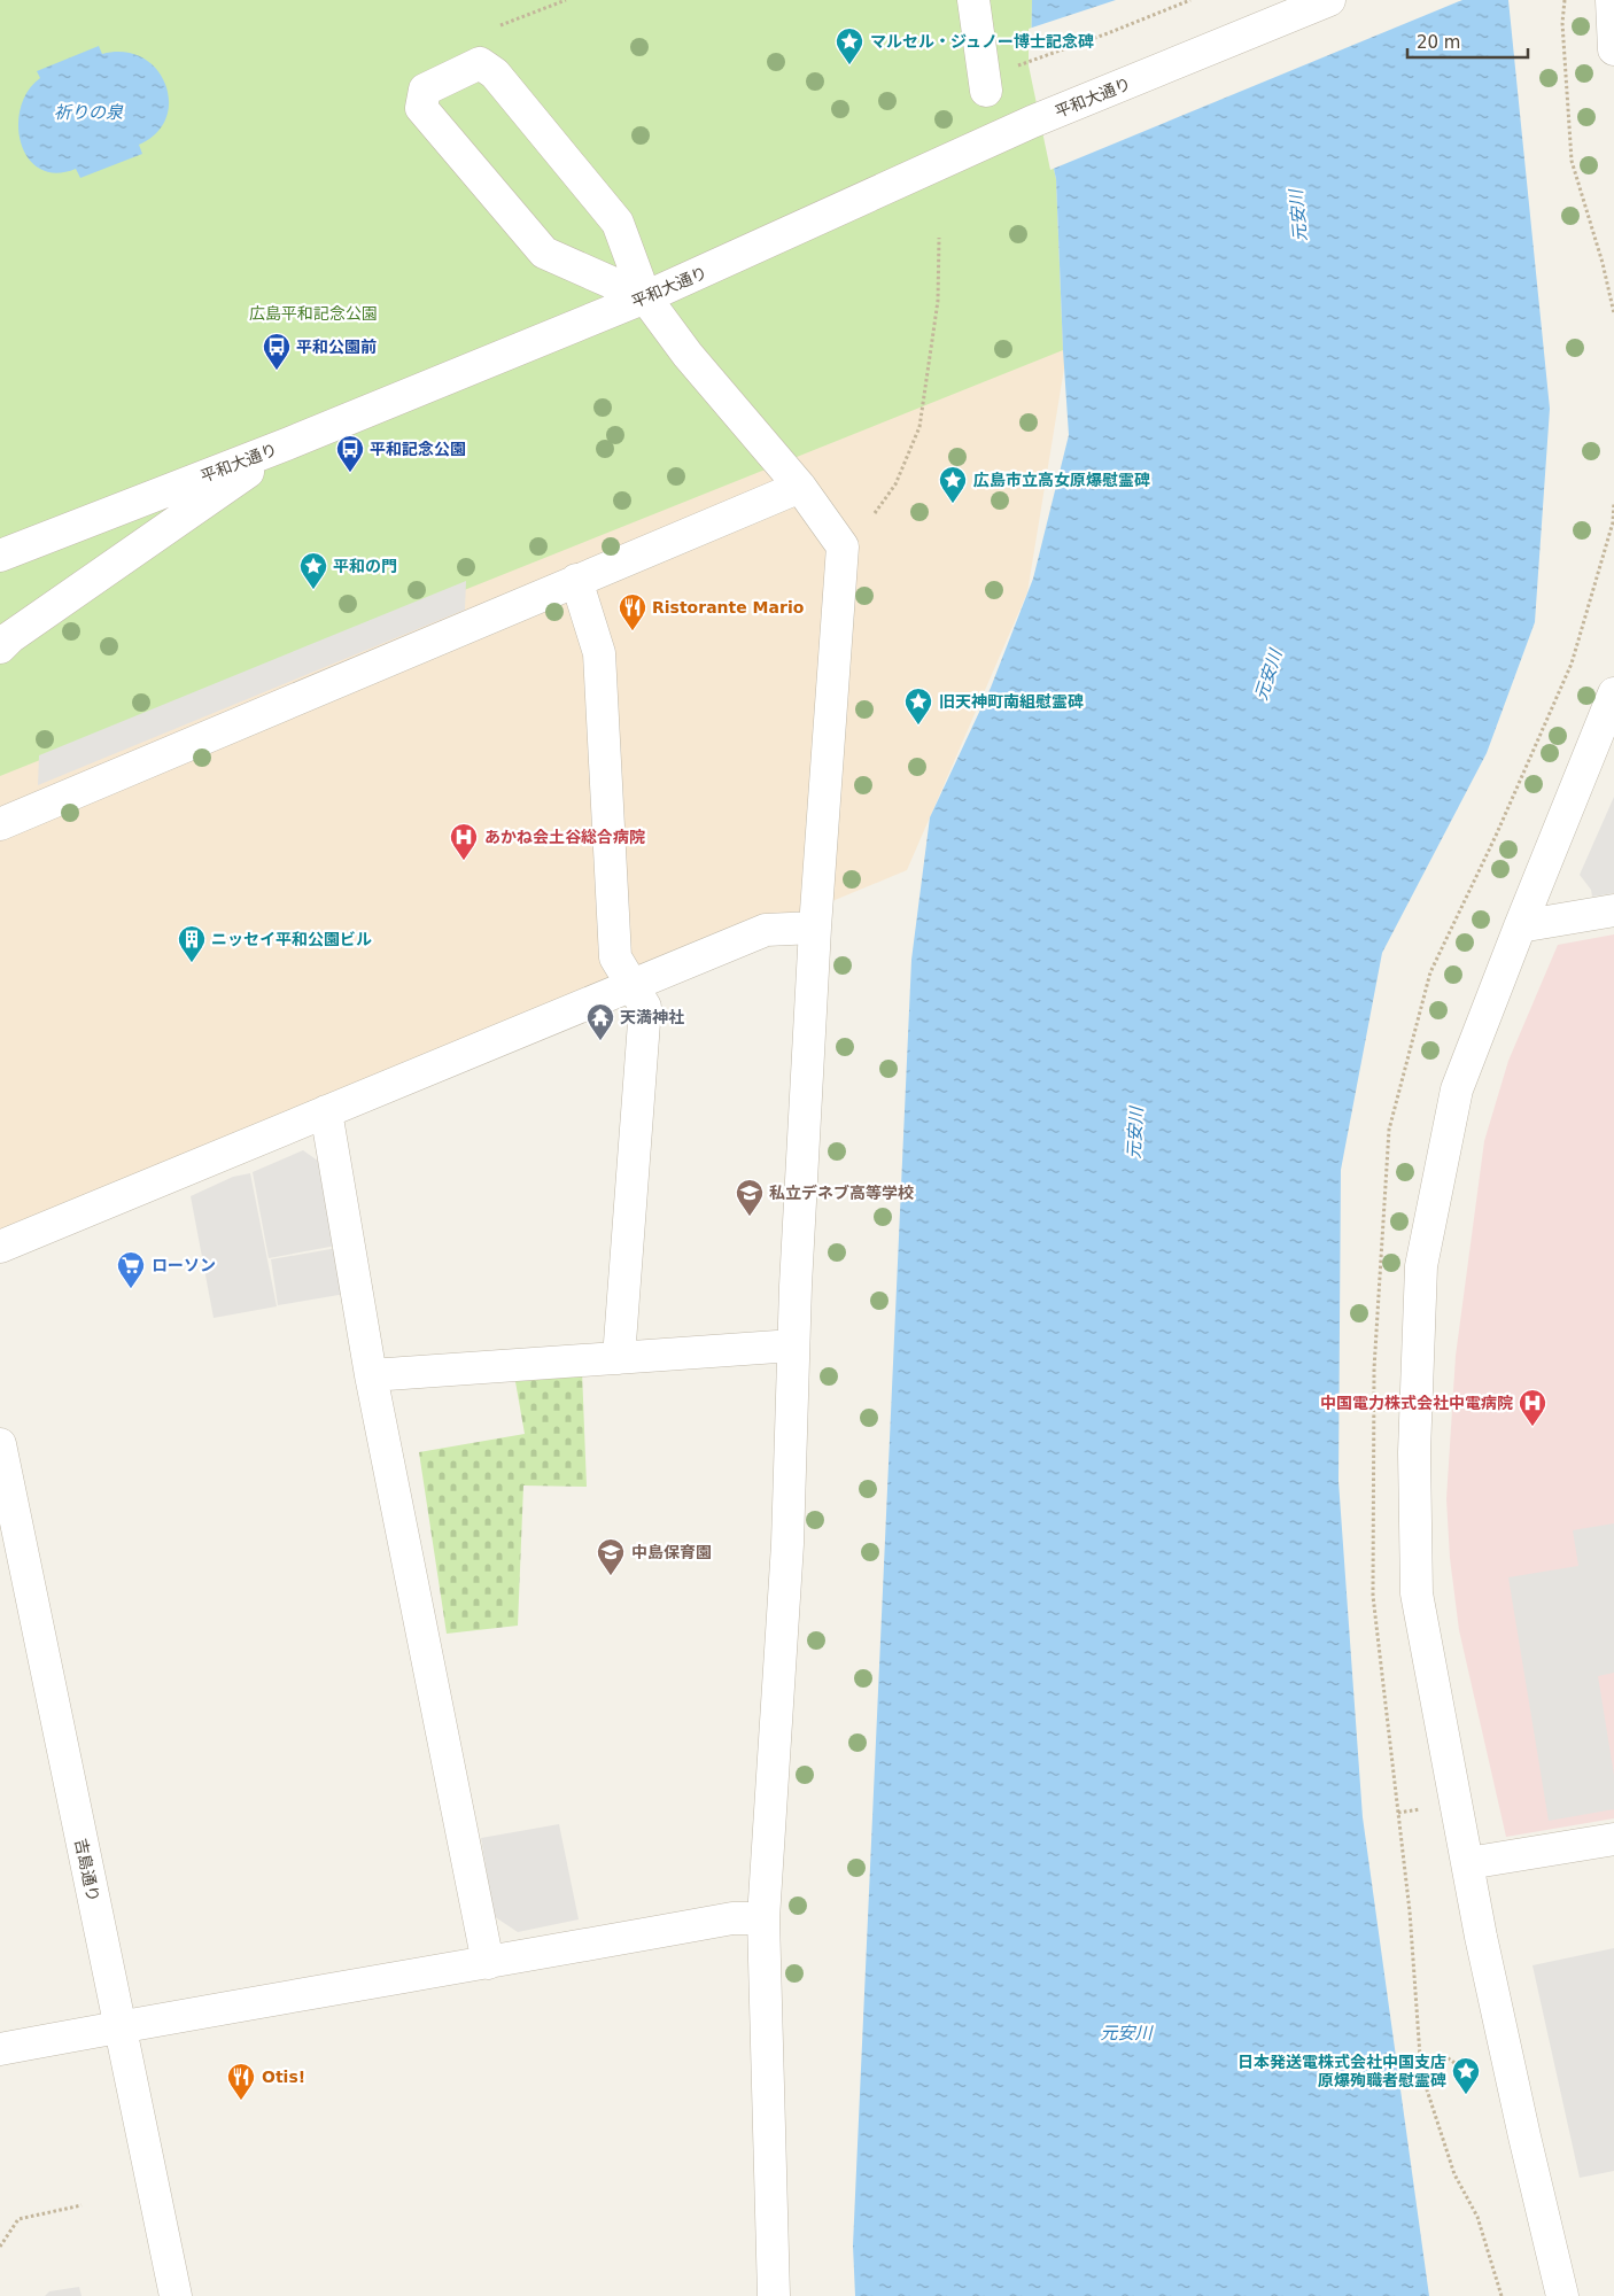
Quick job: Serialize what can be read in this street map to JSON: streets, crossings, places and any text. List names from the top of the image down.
{
  "streets": {
    "street": ["平和大通り", "吉島通り"]
  },
  "water": ["祈りの泉", "元安川"],
  "parks": ["広島平和記念公園"],
  "places": {
    "place": [
      "マルセル・ジュノー博士記念碑",
      "広島市立高女原爆慰霊碑",
      "平和の門",
      "旧天神町南組慰霊碑",
      "日本発送電株式会社中国支店 原爆殉職者慰霊碑"
    ],
    "bus stop": ["平和公園前", "平和記念公園"],
    "restaurant": ["Ristorante Mario", "Otis!"],
    "hospital": ["あかね会土谷総合病院", "中国電力株式会社中電病院"],
    "building": ["ニッセイ平和公園ビル"],
    "temple": ["天満神社"],
    "school or university": ["私立デネブ高等学校", "中島保育園"],
    "supermarket": ["ローソン"]
  },
  "scale_bar": "20 m"
}
